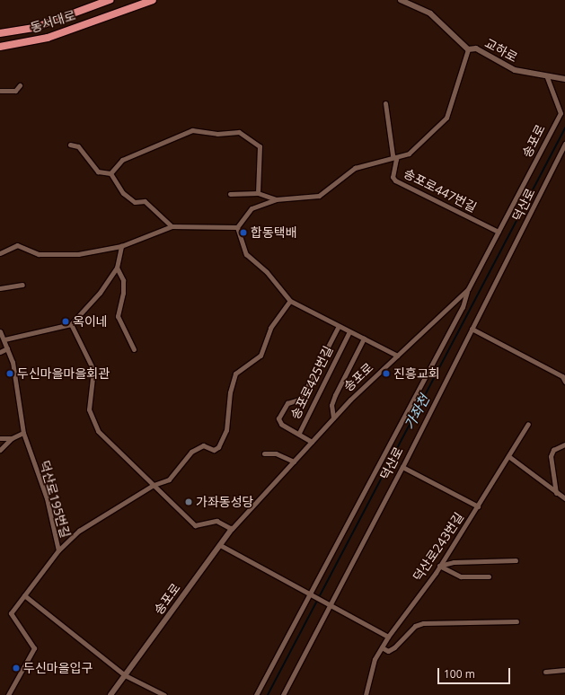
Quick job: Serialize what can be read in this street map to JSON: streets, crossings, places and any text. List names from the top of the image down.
{
  "streets": {
    "highway": ["동서대로"],
    "street": [
      "교하로",
      "송포로",
      "송포로447번길",
      "덕산로",
      "송포로425번길",
      "덕산로195번길",
      "덕산로243번길"
    ]
  },
  "crossings": [
    ["교하로", "송포로"],
    ["교하로", "송포로447번길"],
    ["송포로", "송포로447번길"],
    ["송포로", "덕산로"]
  ],
  "water": ["가좌천"],
  "places": [
    "합동택배",
    "옥이네",
    "두신마을마을회관",
    "진흥교회",
    "가좌동성당",
    "두신마을입구"
  ],
  "scale_bar": "100 m"
}
